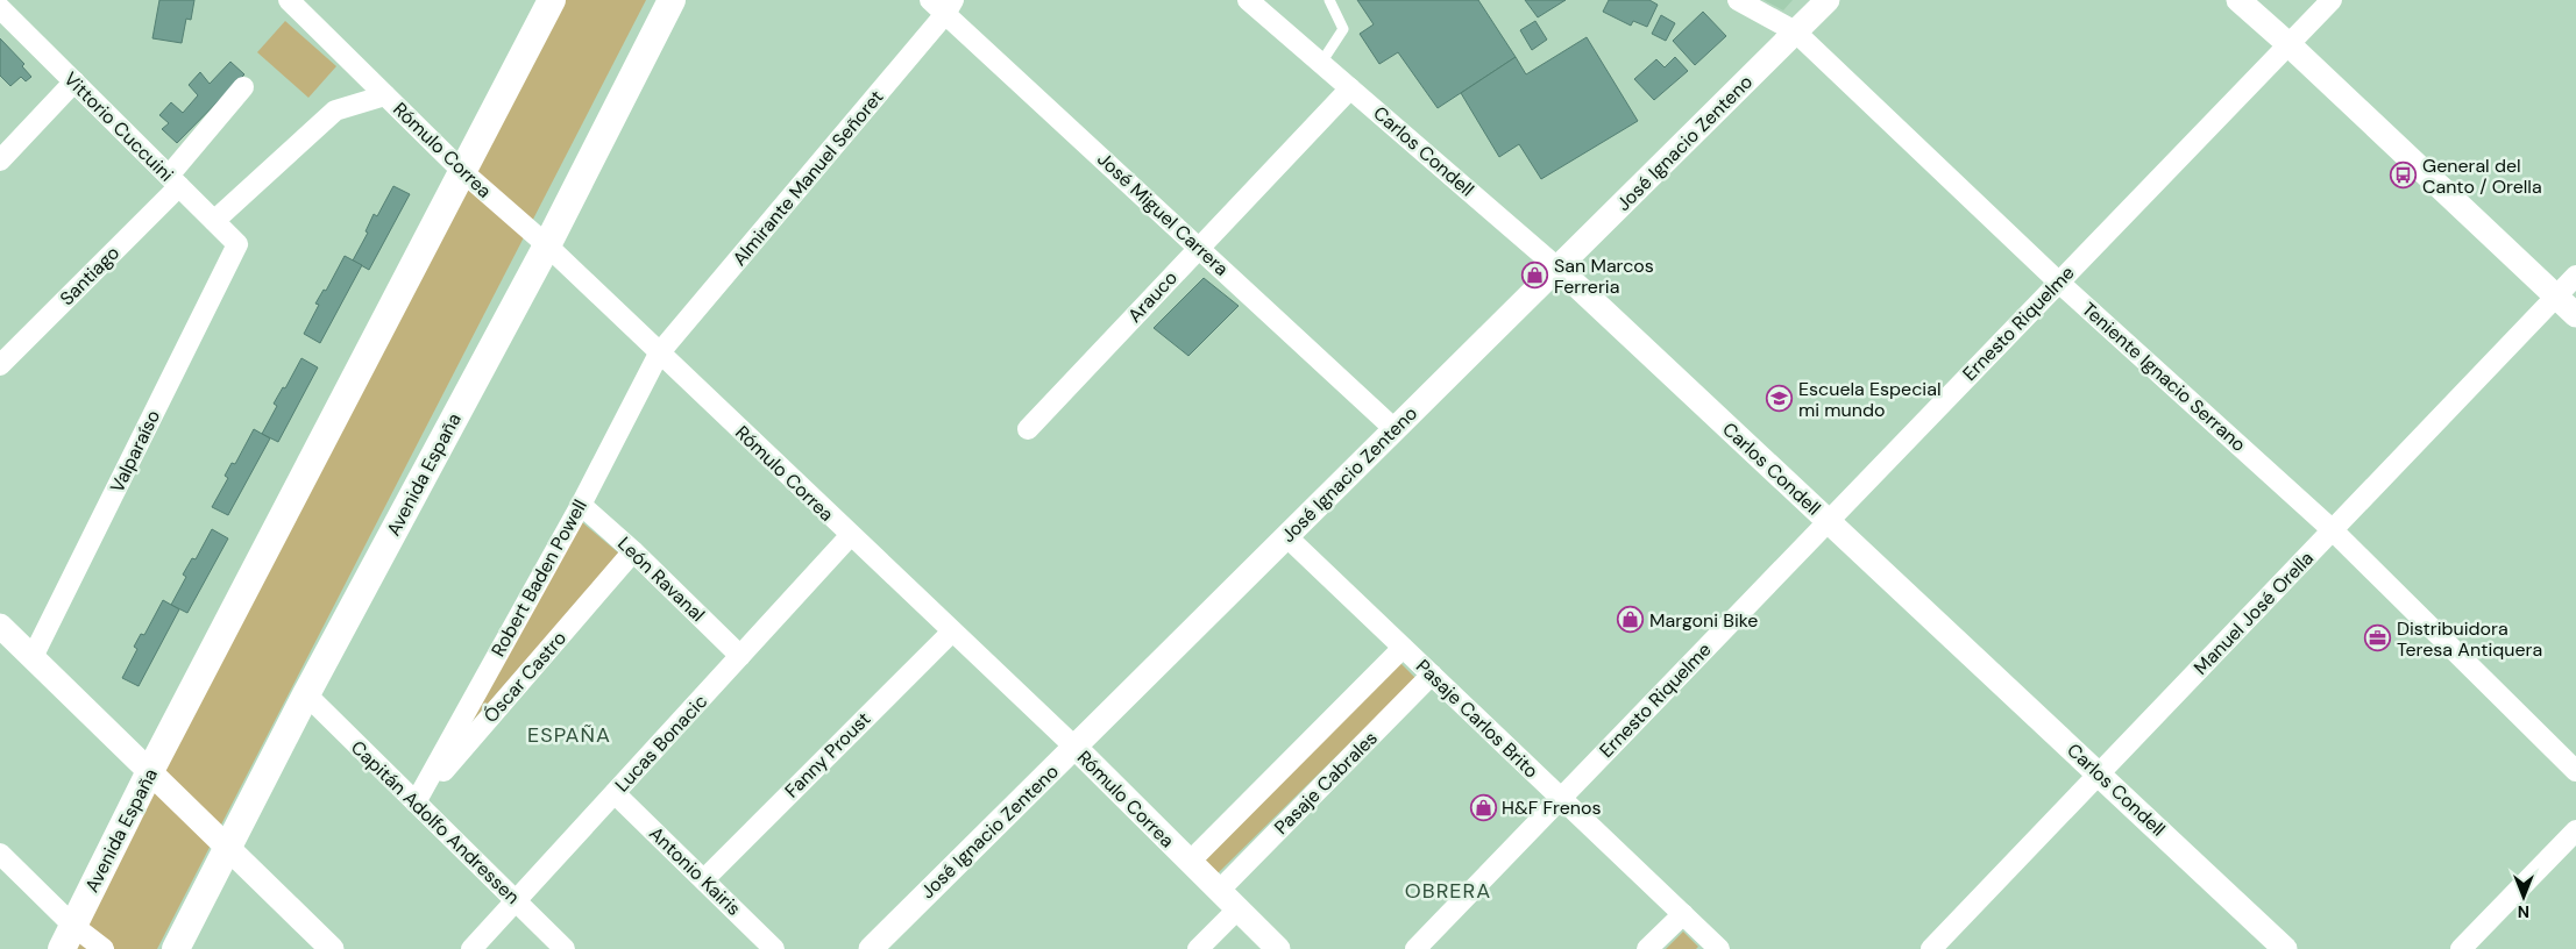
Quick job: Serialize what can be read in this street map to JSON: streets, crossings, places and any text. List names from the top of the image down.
{
  "streets": {
    "main road": ["Avenida España"],
    "street": [
      "Vittorio Cuccuini",
      "José Ignacio Zenteno",
      "Rómulo Correa",
      "Carlos Condell",
      "Almirante Manuel Señoret",
      "José Miguel Carrera",
      "Santiago",
      "Arauco",
      "Ernesto Riquelme",
      "Teniente Ignacio Serrano",
      "Valparaíso",
      "Robert Baden Powell",
      "León Ravanal",
      "Manuel José Orella",
      "Óscar Castro",
      "Pasaje Carlos Brito",
      "Lucas Bonacic",
      "Fanny Proust",
      "Pasaje Cabrales",
      "Capitán Adolfo Andressen",
      "Antonio Kairis"
    ]
  },
  "crossings": [
    ["Vittorio Cuccuini", "Santiago"],
    ["Vittorio Cuccuini", "Valparaíso"],
    ["José Ignacio Zenteno", "Rómulo Correa"],
    ["José Ignacio Zenteno", "Carlos Condell"],
    ["José Ignacio Zenteno", "José Miguel Carrera"],
    ["José Ignacio Zenteno", "Teniente Ignacio Serrano"],
    ["José Ignacio Zenteno", "Pasaje Carlos Brito"],
    ["Rómulo Correa", "Almirante Manuel Señoret"],
    ["Rómulo Correa", "Avenida España"],
    ["Rómulo Correa", "Robert Baden Powell"],
    ["Rómulo Correa", "Lucas Bonacic"],
    ["Rómulo Correa", "Fanny Proust"],
    ["Rómulo Correa", "Pasaje Cabrales"],
    ["Carlos Condell", "Arauco"],
    ["Carlos Condell", "Ernesto Riquelme"],
    ["Carlos Condell", "Manuel José Orella"],
    ["Almirante Manuel Señoret", "José Miguel Carrera"],
    ["Almirante Manuel Señoret", "Robert Baden Powell"],
    ["José Miguel Carrera", "Arauco"],
    ["Ernesto Riquelme", "Teniente Ignacio Serrano"],
    ["Ernesto Riquelme", "Pasaje Carlos Brito"],
    ["Teniente Ignacio Serrano", "Manuel José Orella"],
    ["Avenida España", "Capitán Adolfo Andressen"],
    ["Robert Baden Powell", "León Ravanal"],
    ["Robert Baden Powell", "Óscar Castro"],
    ["Robert Baden Powell", "Capitán Adolfo Andressen"],
    ["León Ravanal", "Óscar Castro"],
    ["León Ravanal", "Lucas Bonacic"],
    ["Óscar Castro", "Capitán Adolfo Andressen"],
    ["Pasaje Carlos Brito", "Pasaje Cabrales"],
    ["Lucas Bonacic", "Capitán Adolfo Andressen"],
    ["Lucas Bonacic", "Antonio Kairis"],
    ["Fanny Proust", "Antonio Kairis"]
  ],
  "districts": ["ESPAÑA", "OBRERA"],
  "places": {
    "bus stop": ["General del Canto / Orella"],
    "shop": ["San Marcos Ferreria", "Margoni Bike", "H&F Frenos"],
    "school or university": ["Escuela Especial mi mundo"],
    "office": ["Distribuidora Teresa Antiquera"]
  },
  "north": "bottom"
}
